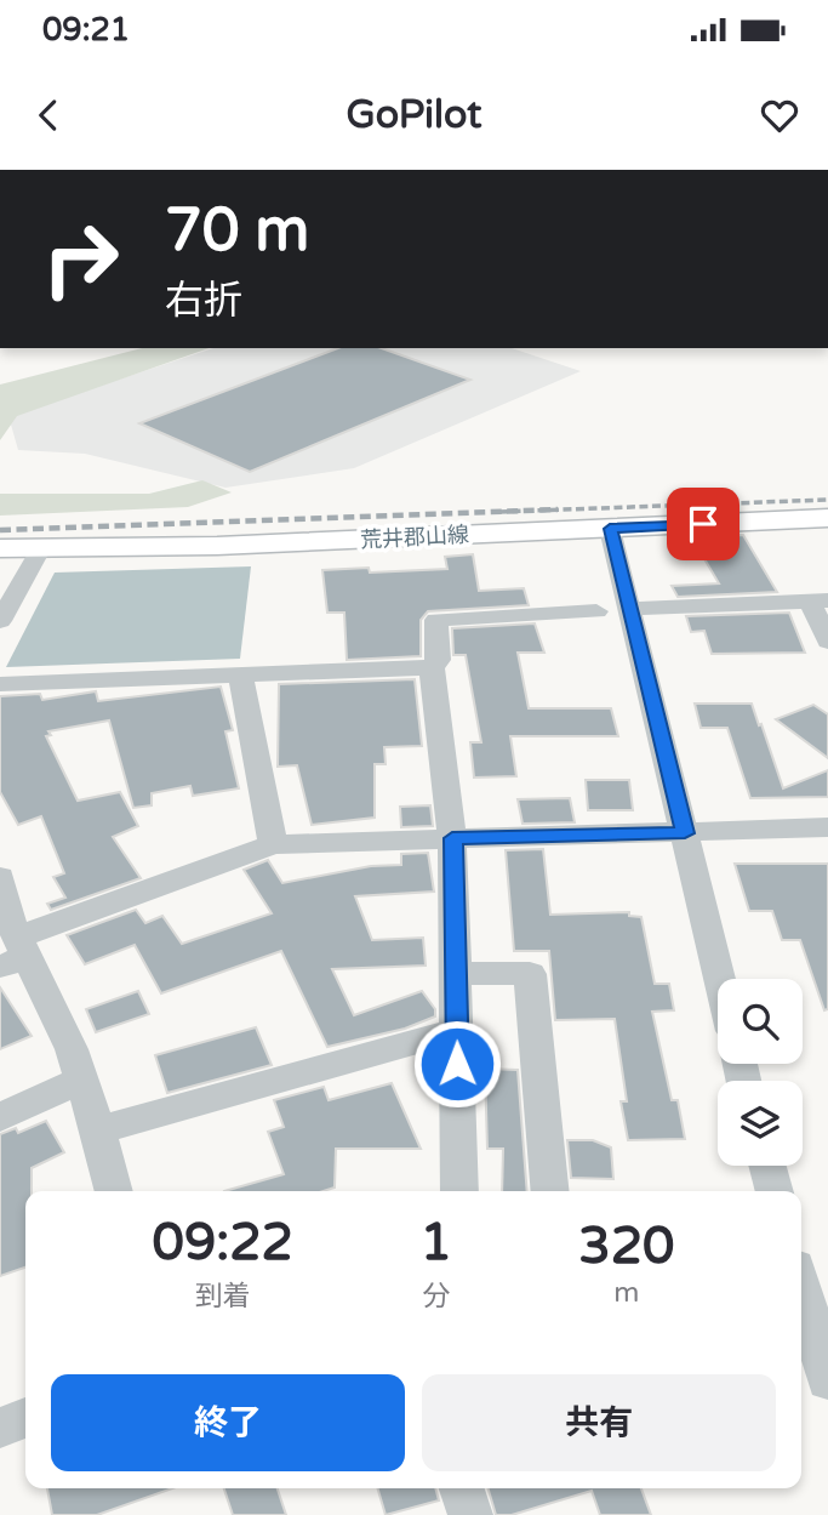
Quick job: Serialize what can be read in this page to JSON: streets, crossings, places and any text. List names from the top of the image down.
{
  "streets": {
    "main road": ["荒井郡山線"]
  },
  "page": {
    "status": "09:21",
    "header": "GoPilot",
    "turn": ["70 m", "右折"],
    "eta": [
      "09:22",
      "到着",
      "1",
      "分",
      "320",
      "m"
    ],
    "buttons": ["終了", "共有"]
  }
}
